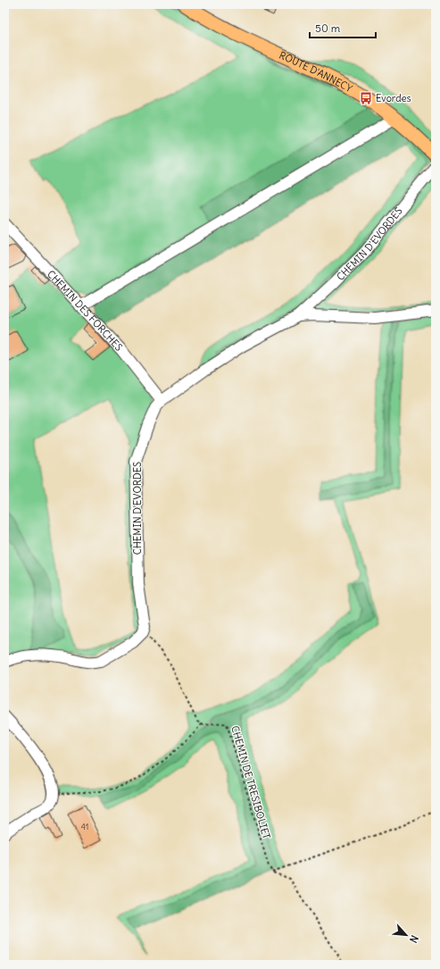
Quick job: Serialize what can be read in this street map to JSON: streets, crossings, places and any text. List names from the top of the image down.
{
  "streets": {
    "main road": ["ROUTE D'ANNECY"],
    "street": ["CHEMIN D'EVORDES", "CHEMIN DES FORCHES"],
    "path": ["CHEMIN DE TRESIBOLIET"]
  },
  "crossings": [
    ["CHEMIN D'EVORDES", "CHEMIN DES FORCHES"]
  ],
  "places": {
    "bus stop": ["Evordes"]
  },
  "house_numbers": ["41"],
  "scale_bar": "50 m",
  "north": "bottom right"
}
